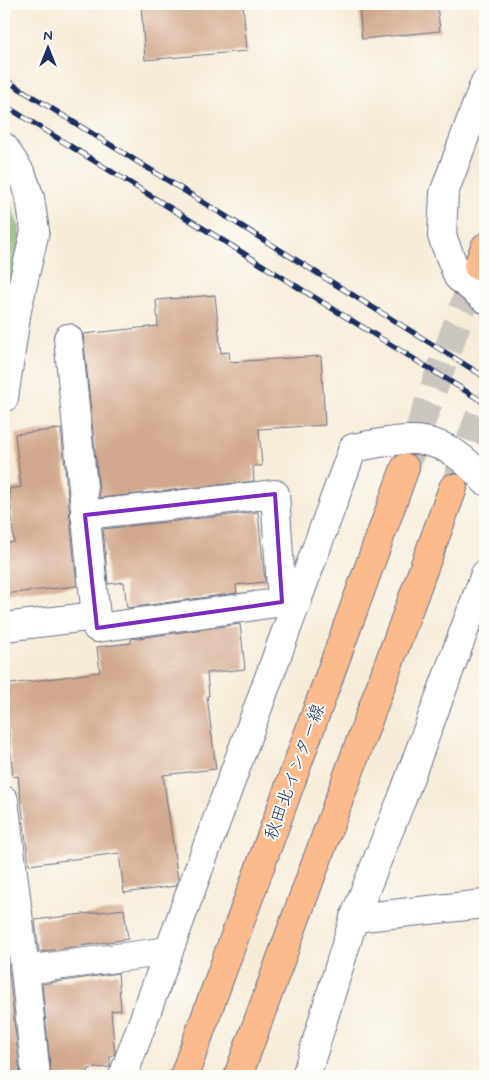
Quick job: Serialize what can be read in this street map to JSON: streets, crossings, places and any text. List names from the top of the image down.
{
  "streets": {
    "main road": ["秋田北インター線"]
  },
  "north": "top"
}
